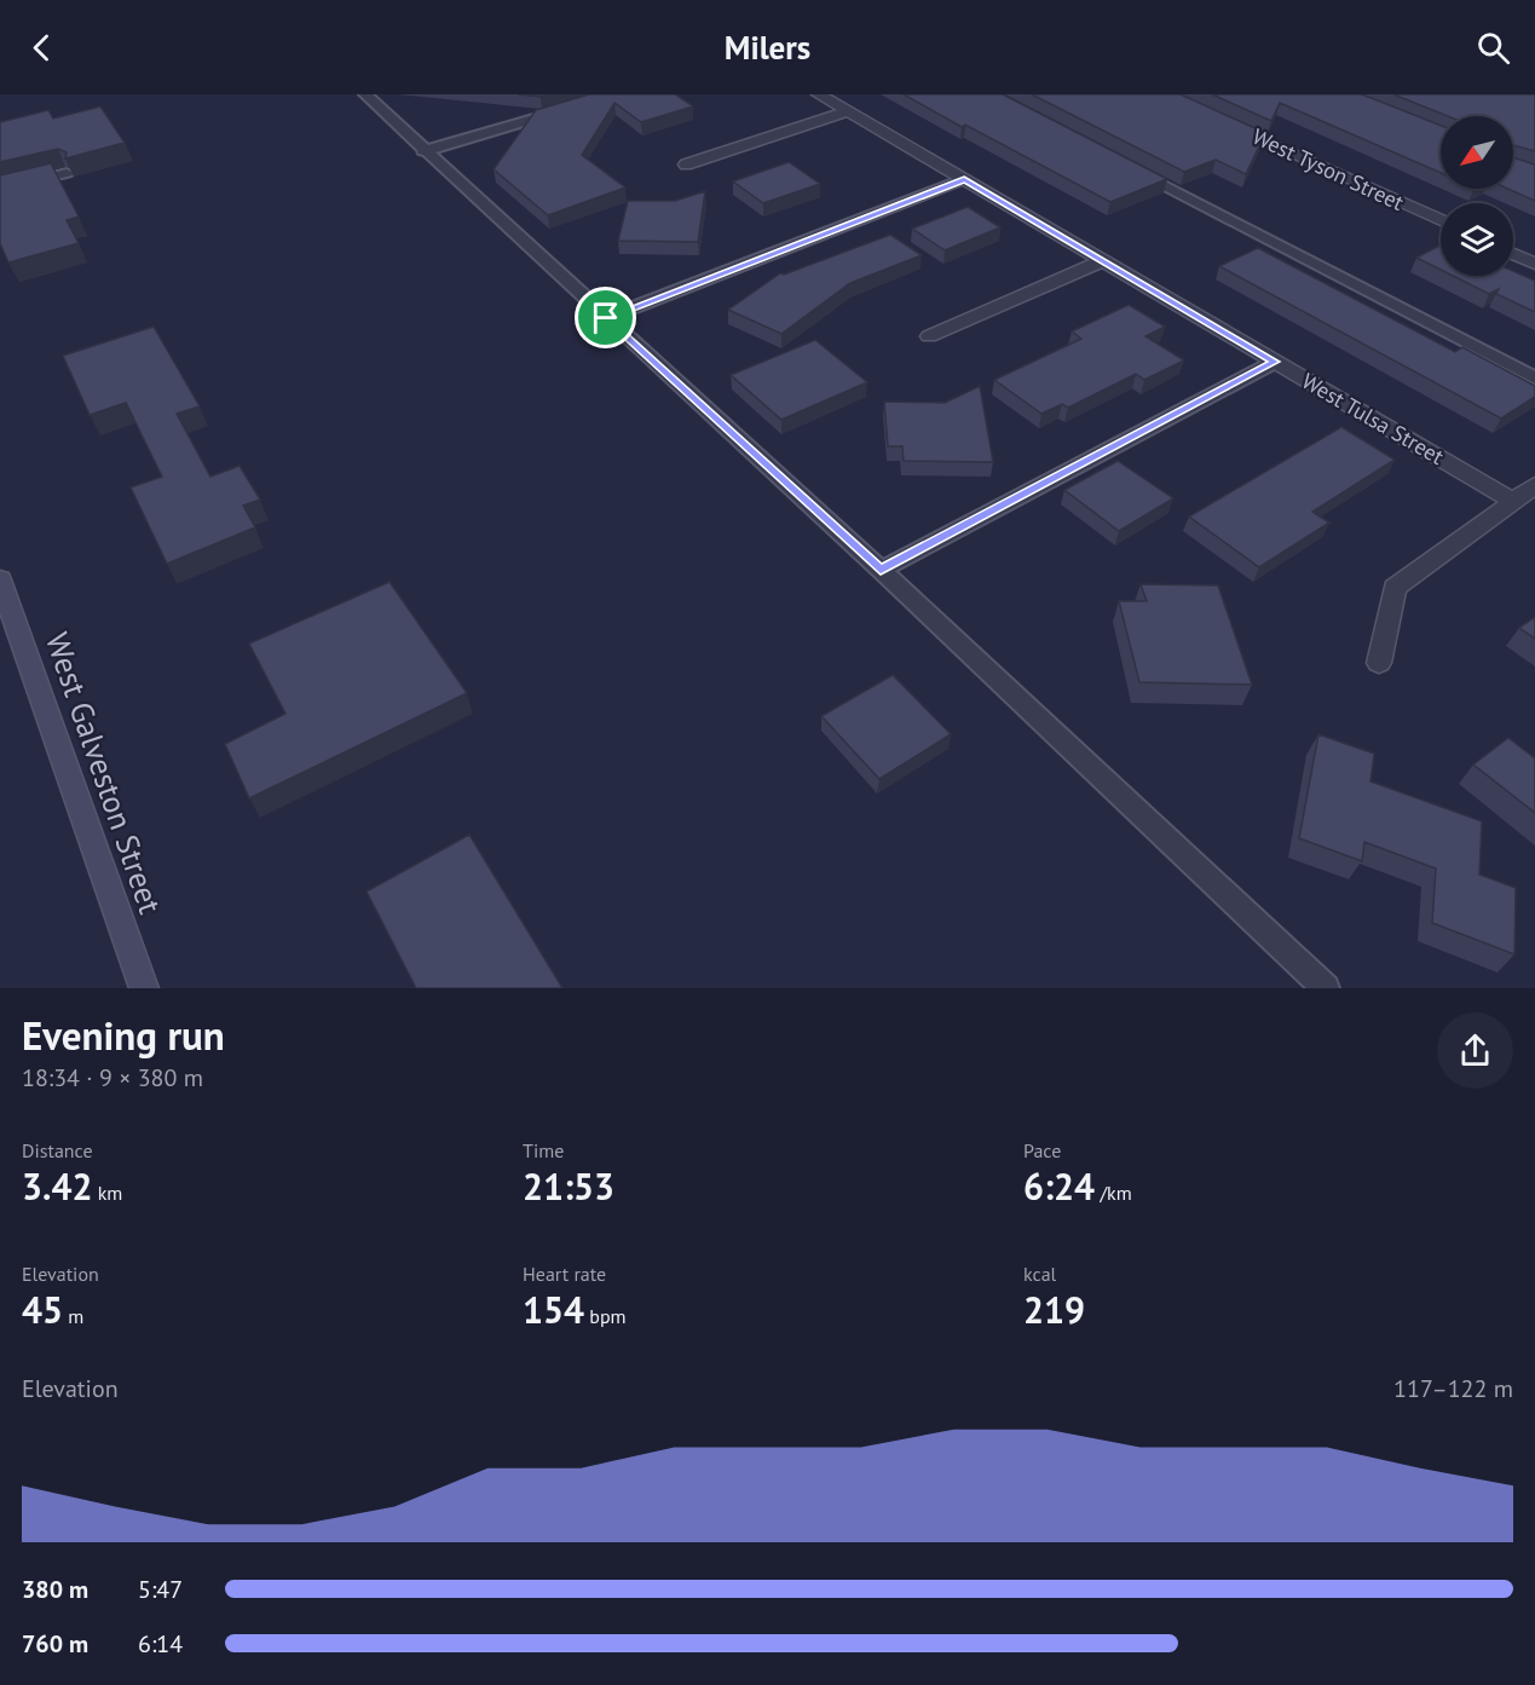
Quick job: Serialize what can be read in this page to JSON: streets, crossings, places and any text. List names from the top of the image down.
{
  "streets": {
    "street": ["West Tyson Street", "West Tulsa Street", "West Galveston Street"]
  },
  "north": "bottom left",
  "page": {
    "header": "Milers",
    "heading": ["Evening run", "18:34 · 9 × 380 m"],
    "stats": [
      ["Distance", "3.42 km"],
      ["Time", "21:53"],
      ["Pace", "6:24 /km"],
      ["Elevation", "45 m"],
      ["Heart rate", "154 bpm"],
      ["kcal", "219"]
    ],
    "chart": ["Elevation", "117–122 m"],
    "list": [
      {
        "name": "380 m",
        "note": "5:47"
      },
      {
        "name": "760 m",
        "note": "6:14"
      }
    ]
  }
}
